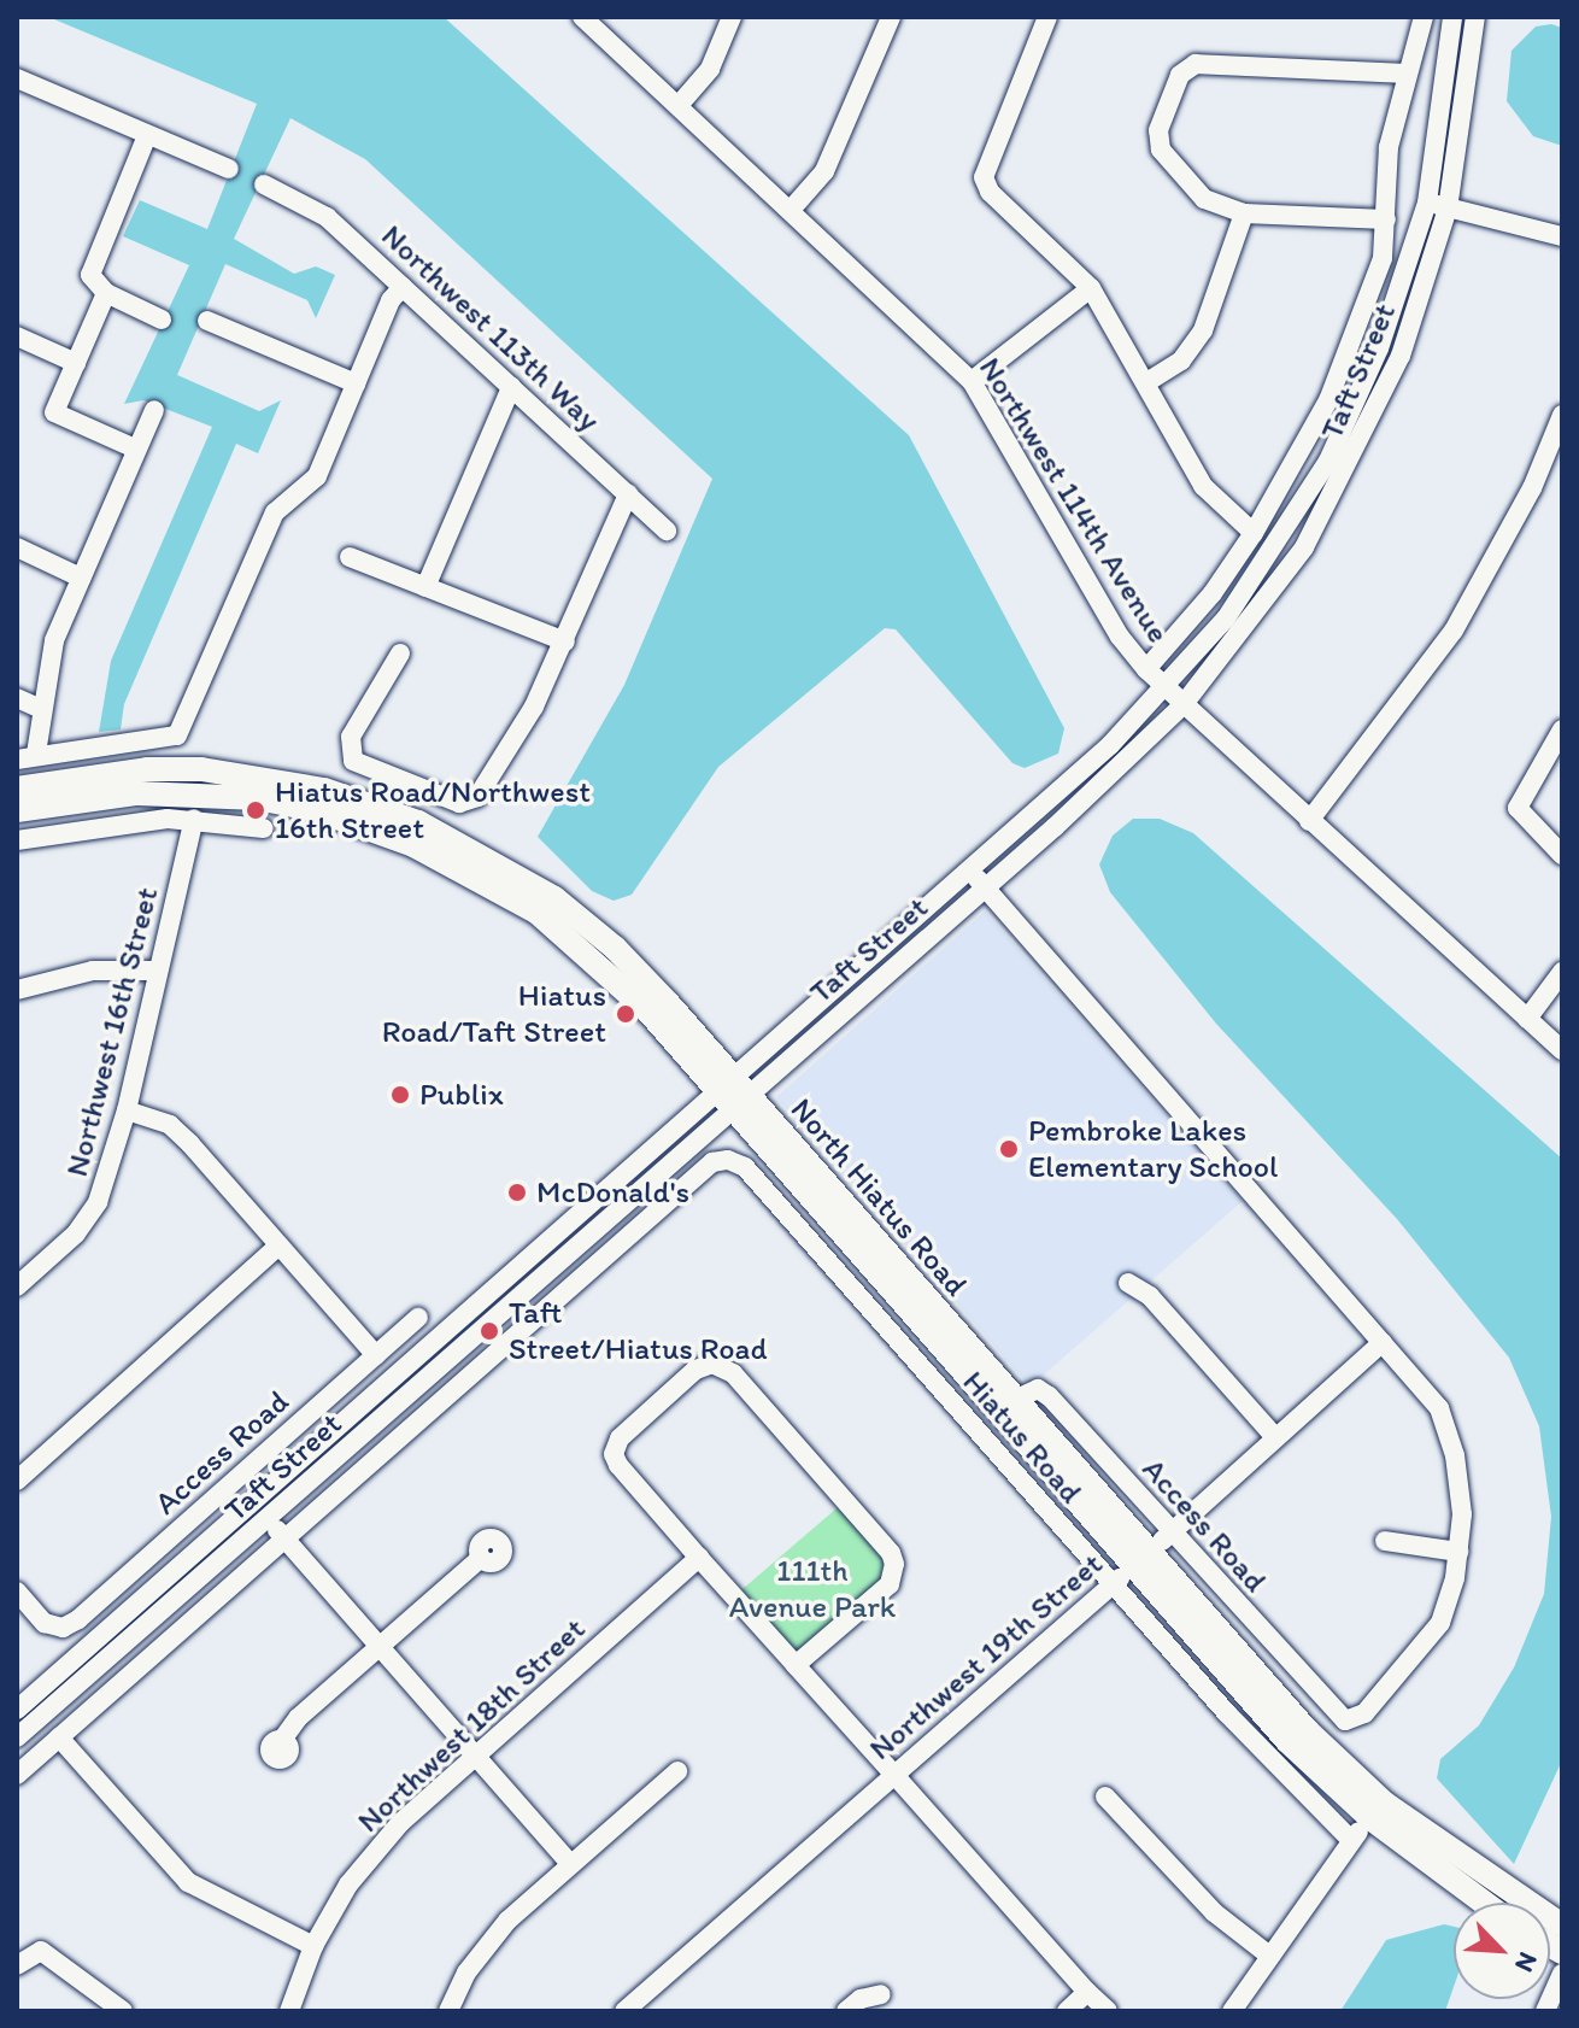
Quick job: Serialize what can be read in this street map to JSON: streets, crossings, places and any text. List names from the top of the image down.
{
  "streets": {
    "main road": ["North Hiatus Road"],
    "street": [
      "Northwest 113th Way",
      "Taft Street",
      "Northwest 114th Avenue",
      "Northwest 16th Street",
      "Hiatus Road",
      "Access Road",
      "Northwest 19th Street",
      "Northwest 18th Street"
    ]
  },
  "crossings": [
    ["Taft Street", "Northwest 114th Avenue"],
    ["Taft Street", "North Hiatus Road"],
    ["Taft Street", "Hiatus Road"],
    ["North Hiatus Road", "Access Road"],
    ["North Hiatus Road", "Northwest 19th Street"],
    ["Hiatus Road", "Northwest 19th Street"],
    ["Access Road", "Northwest 19th Street"]
  ],
  "parks": ["111th Avenue Park"],
  "places": [
    "Hiatus Road/Northwest 16th Street",
    "Hiatus Road/Taft Street",
    "Publix",
    "Pembroke Lakes Elementary School",
    "McDonald's",
    "Taft Street/Hiatus Road"
  ],
  "north": "bottom right"
}
